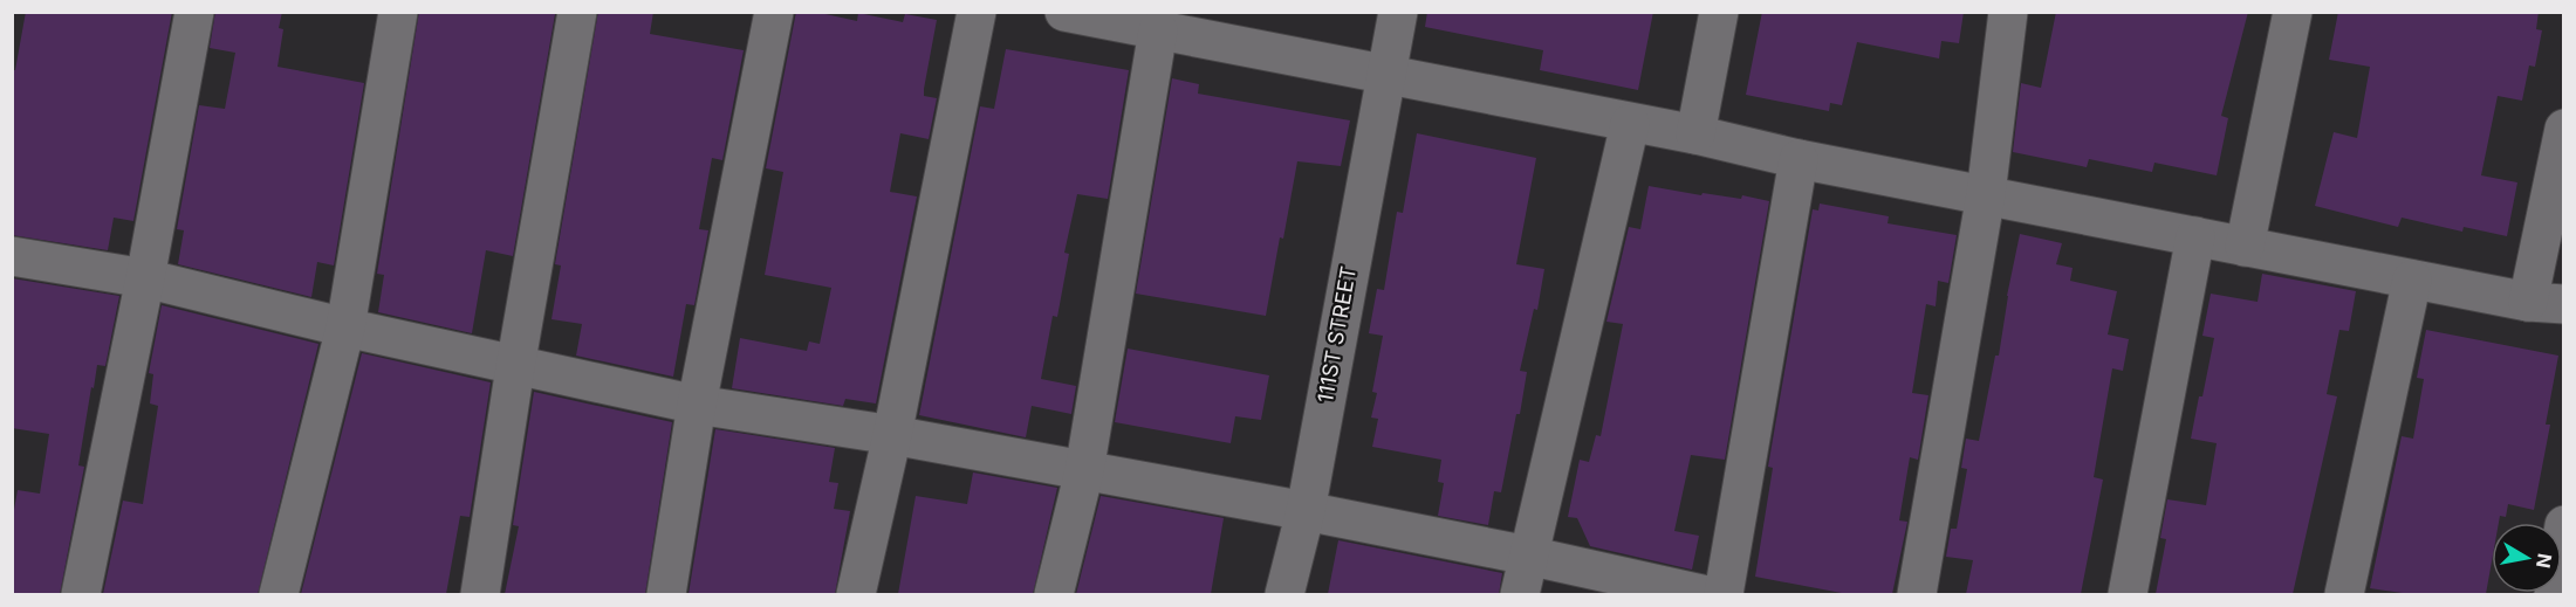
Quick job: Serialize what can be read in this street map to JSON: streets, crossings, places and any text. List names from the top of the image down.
{
  "streets": {
    "street": ["111ST STREET"]
  },
  "north": "right"
}
